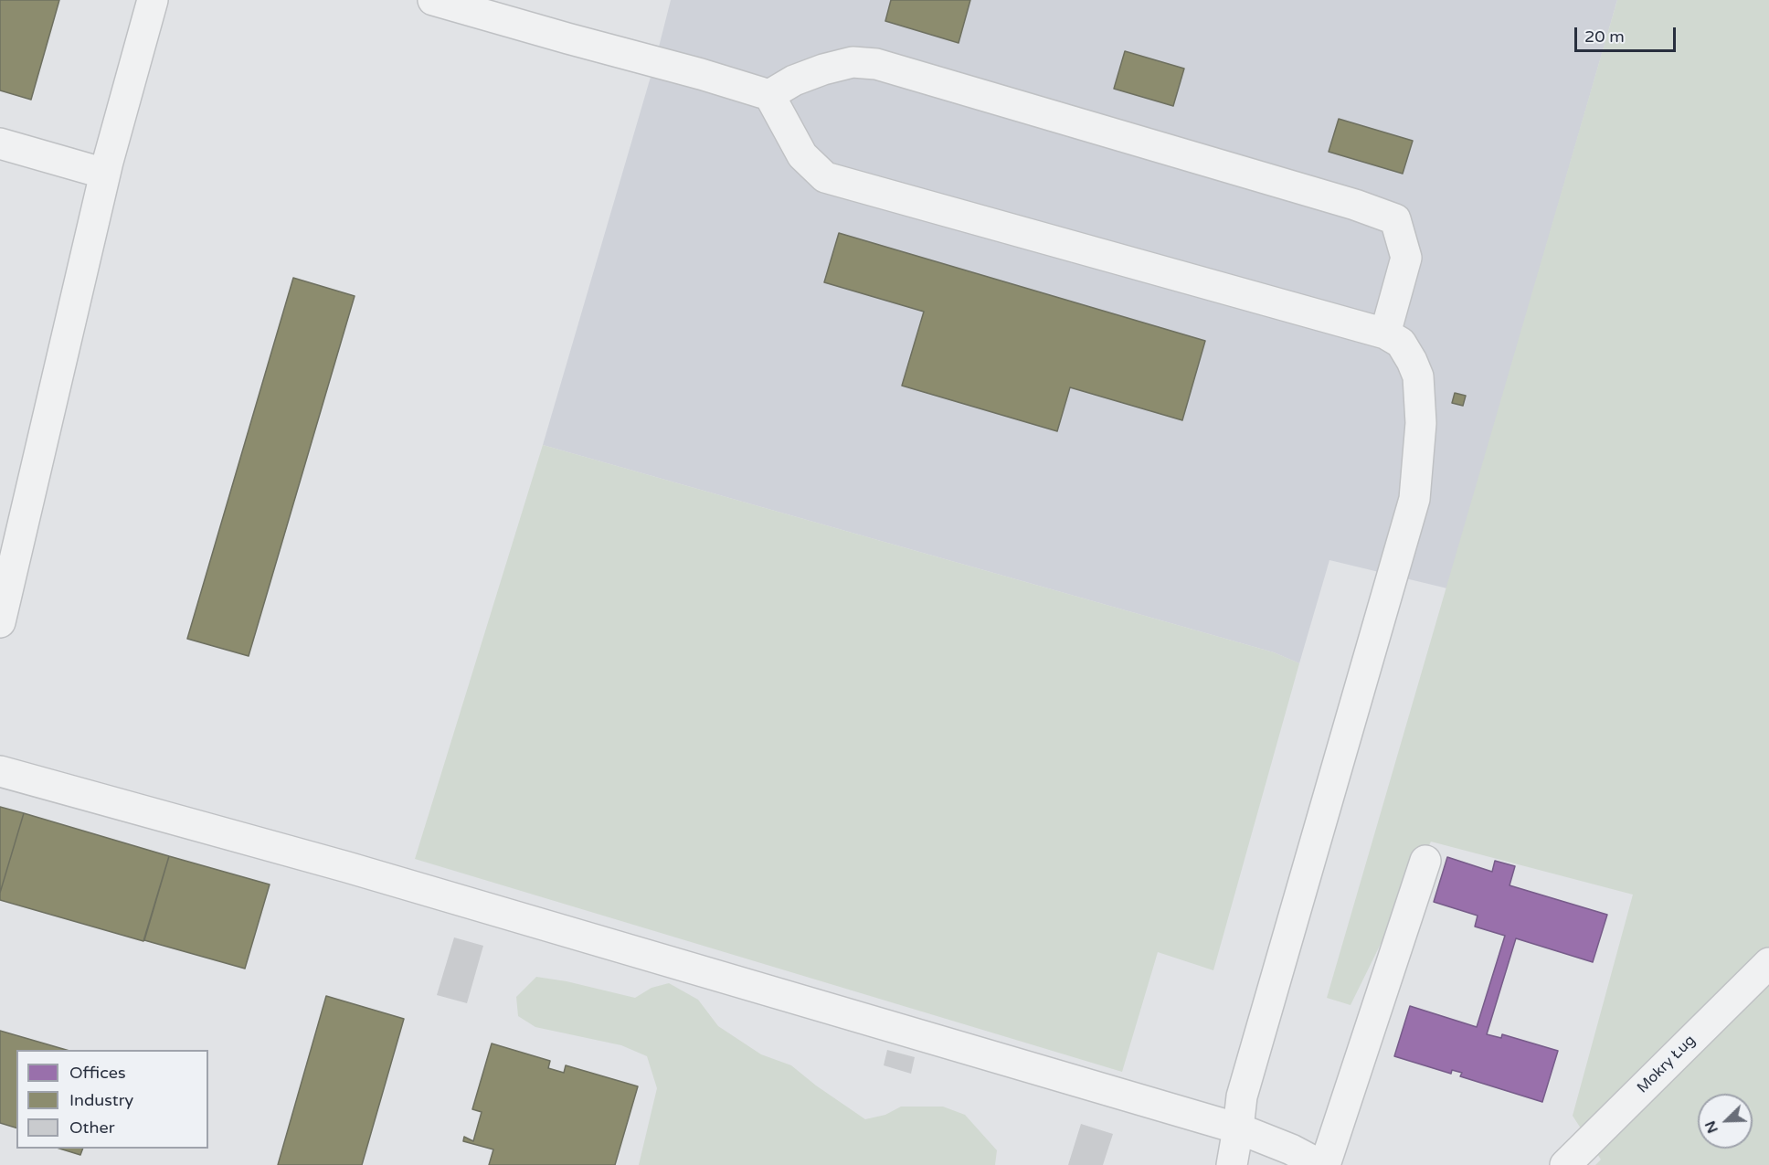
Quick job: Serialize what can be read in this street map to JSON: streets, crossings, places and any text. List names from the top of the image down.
{
  "streets": {
    "street": ["Mokry Ług"]
  },
  "legend": ["Offices", "Industry", "Other"],
  "scale_bar": "20 m",
  "north": "bottom left"
}
